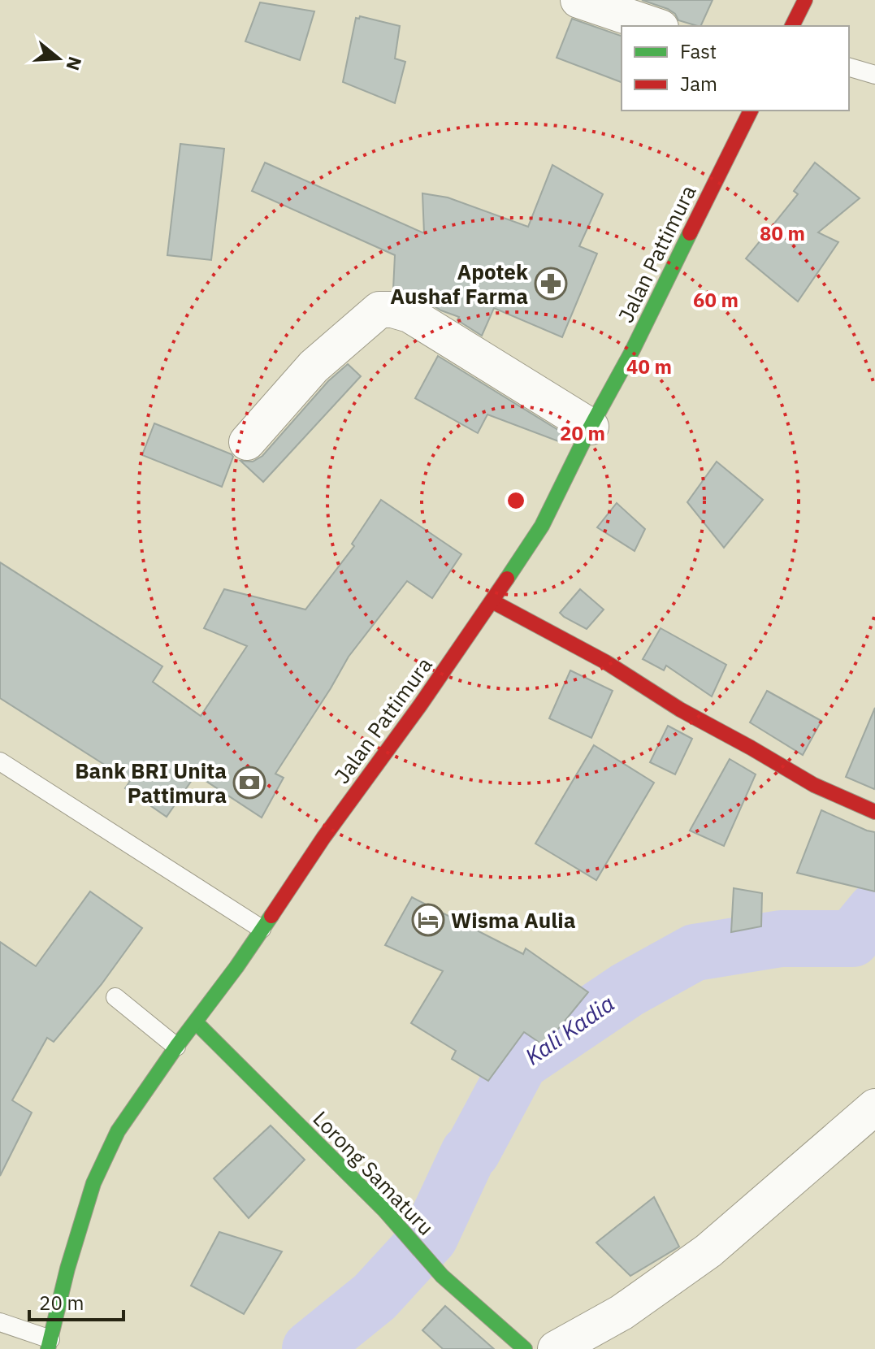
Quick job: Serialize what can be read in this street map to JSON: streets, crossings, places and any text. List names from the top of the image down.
{
  "streets": {
    "main road": ["Jalan Pattimura", "Lorong Samaturu"]
  },
  "crossings": [
    ["Jalan Pattimura", "Lorong Samaturu"]
  ],
  "water": ["Kali Kadia"],
  "places": {
    "pharmacy": ["Apotek Aushaf Farma"],
    "bank": ["Bank BRI Unita Pattimura"],
    "hotel": ["Wisma Aulia"]
  },
  "legend": ["Fast", "Jam"],
  "scale_bar": "20 m",
  "north": "right",
  "rings": [
    "80 m",
    "60 m",
    "40 m",
    "20 m"
  ]
}
